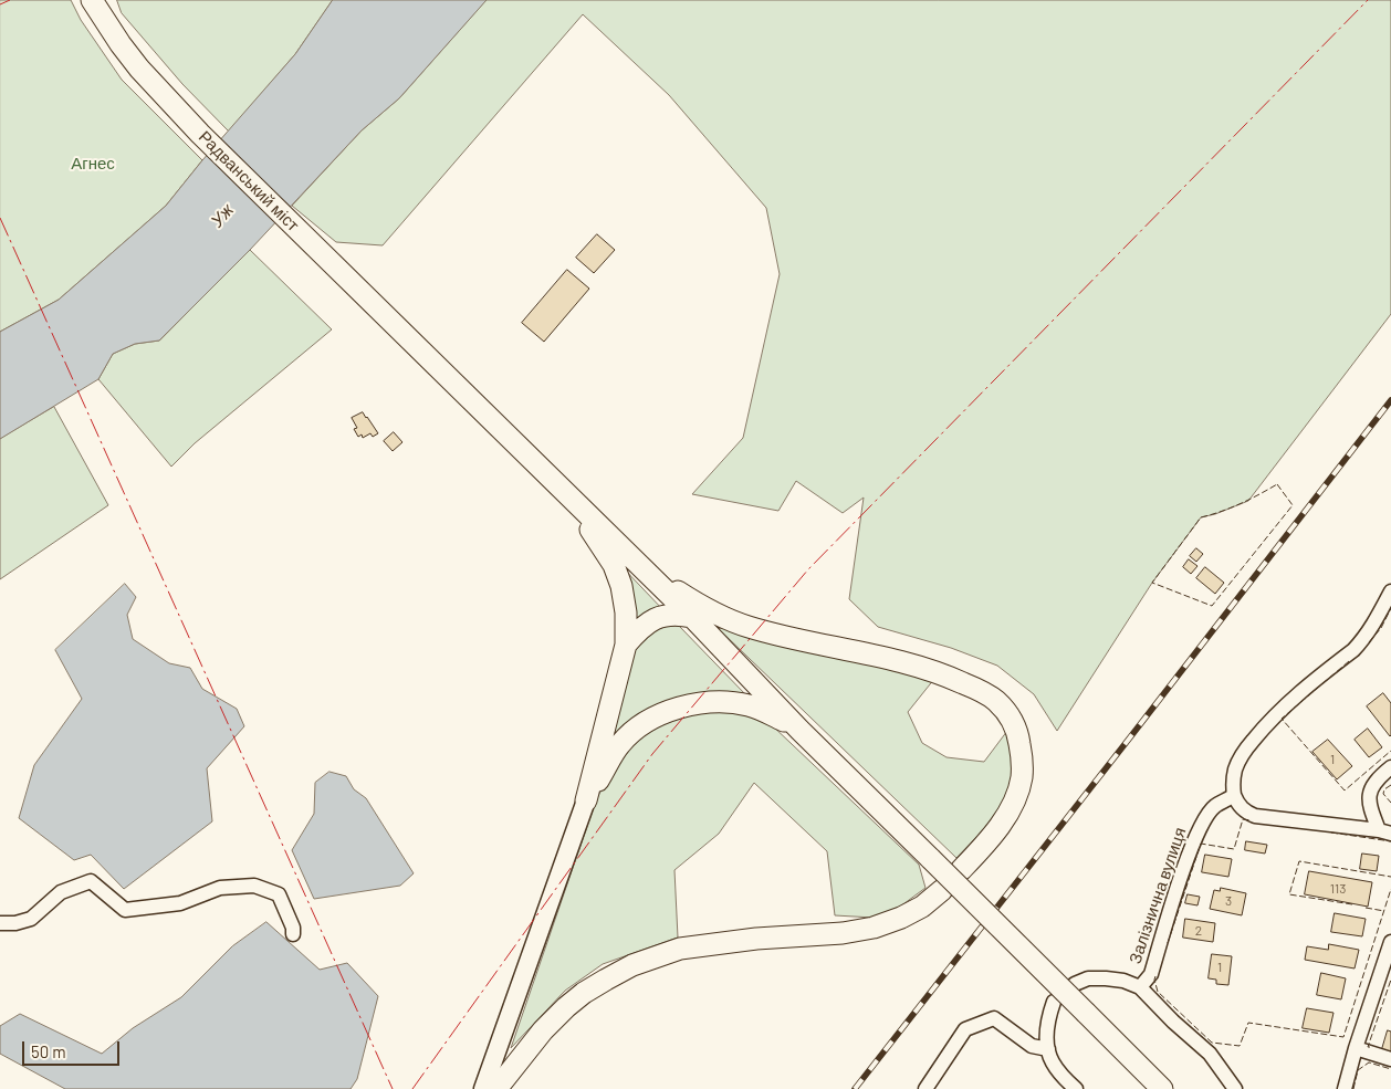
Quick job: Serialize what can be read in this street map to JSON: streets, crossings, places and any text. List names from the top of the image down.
{
  "streets": {
    "highway": ["Радванський міст"],
    "street": ["Залізнична вулиця"]
  },
  "water": ["Уж"],
  "parks": ["Агнес"],
  "house_numbers": [
    "1",
    "113",
    "3",
    "2",
    "1"
  ],
  "scale_bar": "50 m"
}
